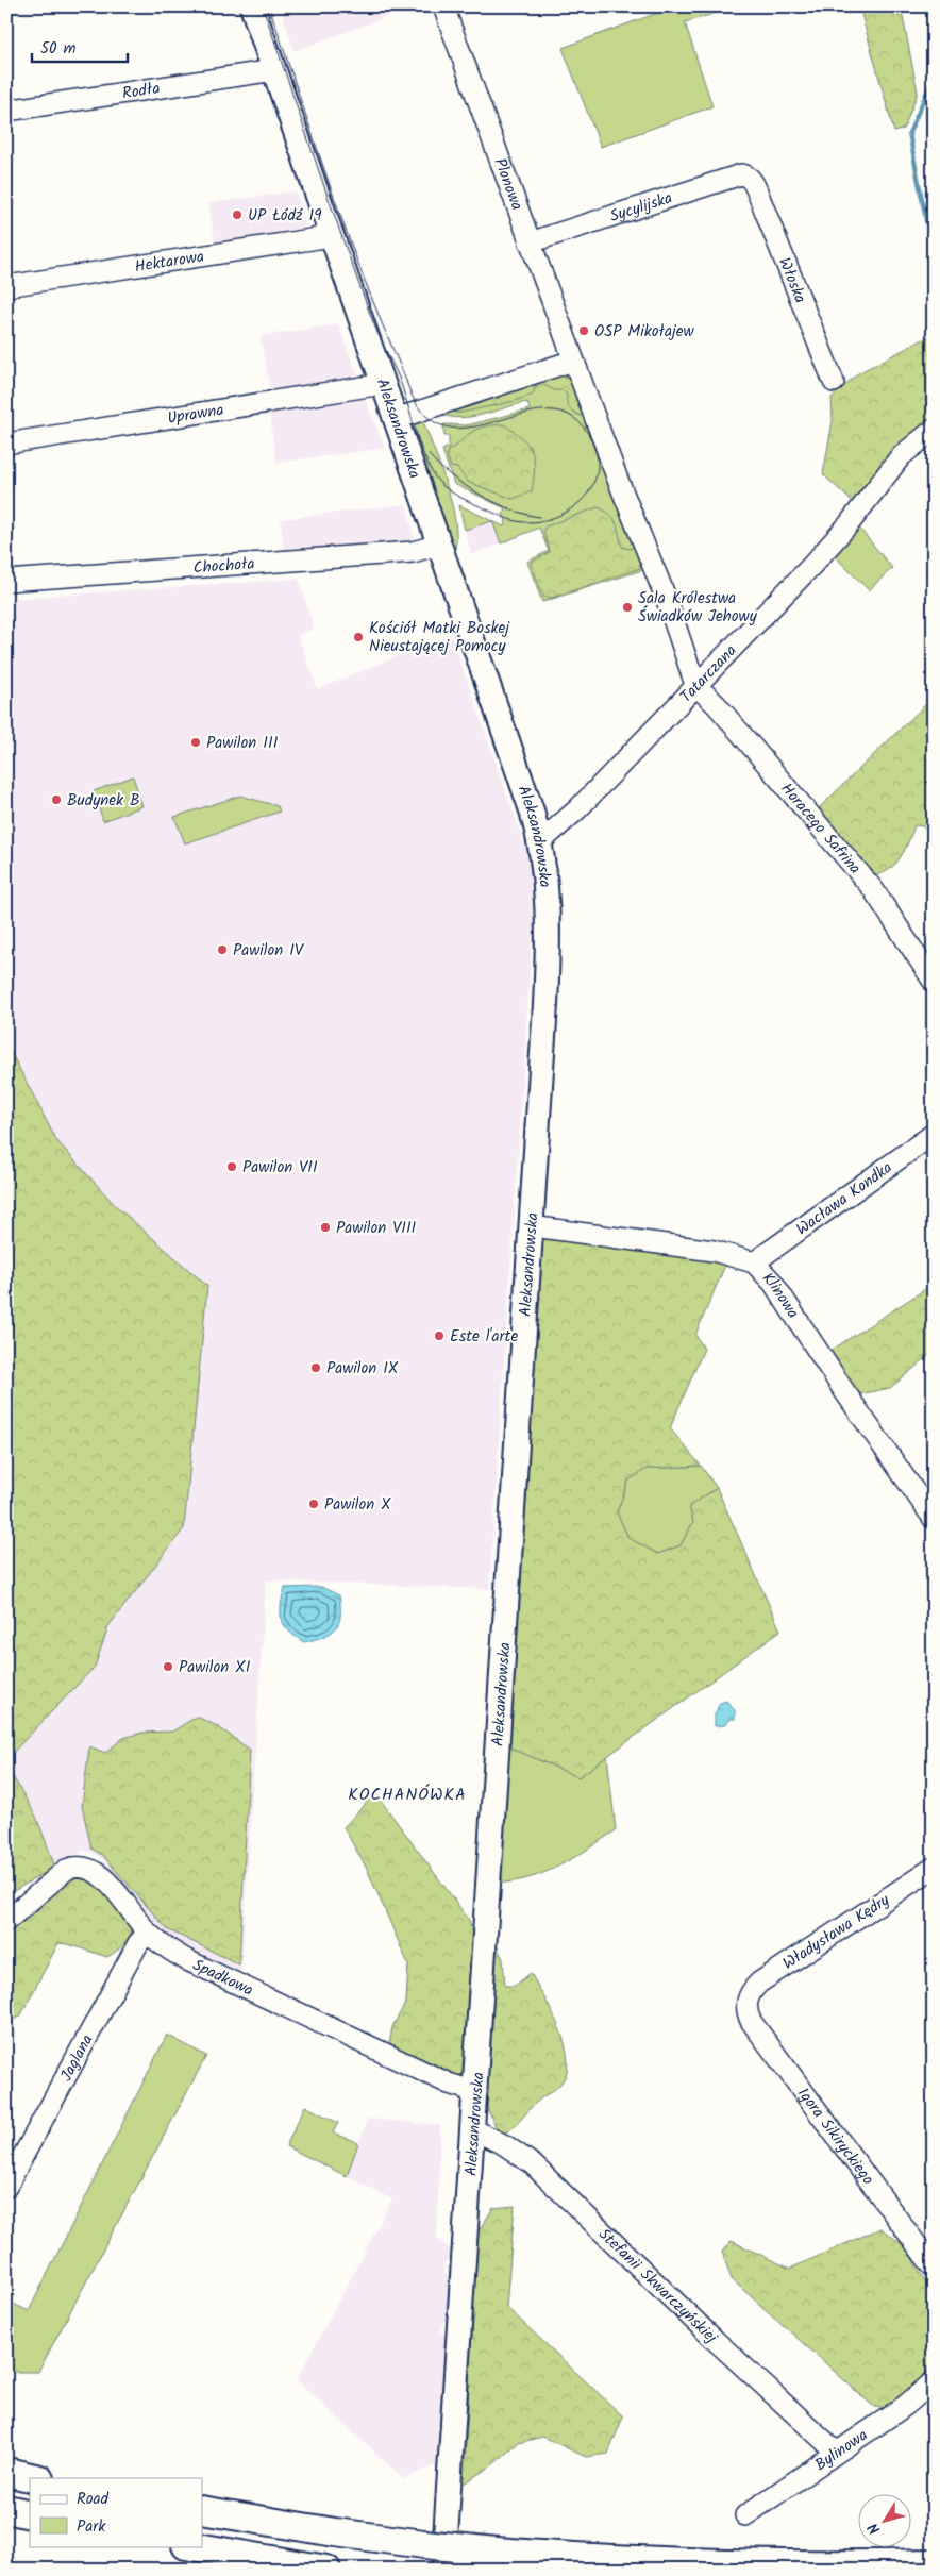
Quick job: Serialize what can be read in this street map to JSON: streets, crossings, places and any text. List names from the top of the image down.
{
  "streets": {
    "main road": ["Aleksandrowska"],
    "street": [
      "Rodła",
      "Plonowa",
      "Sycylijska",
      "Hektarowa",
      "Włoska",
      "Uprawna",
      "Chochoła",
      "Tatarczana",
      "Horacego Safrina",
      "Wacława Kondka",
      "Klinowa",
      "Władysława Kędry",
      "Spadkowa",
      "Jaglana",
      "Igora Sikiryckiego",
      "Stefanii Skwarczyńskiej",
      "Bylinowa"
    ]
  },
  "crossings": [
    ["Rodła", "Aleksandrowska"],
    ["Plonowa", "Sycylijska"],
    ["Plonowa", "Tatarczana"],
    ["Plonowa", "Horacego Safrina"],
    ["Sycylijska", "Włoska"],
    ["Hektarowa", "Aleksandrowska"],
    ["Uprawna", "Aleksandrowska"],
    ["Aleksandrowska", "Chochoła"],
    ["Aleksandrowska", "Tatarczana"],
    ["Aleksandrowska", "Klinowa"],
    ["Aleksandrowska", "Spadkowa"],
    ["Aleksandrowska", "Stefanii Skwarczyńskiej"],
    ["Tatarczana", "Horacego Safrina"],
    ["Wacława Kondka", "Klinowa"],
    ["Władysława Kędry", "Igora Sikiryckiego"],
    ["Spadkowa", "Jaglana"],
    ["Stefanii Skwarczyńskiej", "Bylinowa"]
  ],
  "districts": ["KOCHANÓWKA"],
  "places": [
    "UP Łódź 19",
    "OSP Mikołajew",
    "Sala Królestwa Świadków Jehowy",
    "Kościół Matki Boskej Nieustającej Pomocy",
    "Pawilon III",
    "Budynek B",
    "Pawilon IV",
    "Pawilon VII",
    "Pawilon VIII",
    "Este l'arte",
    "Pawilon IX",
    "Pawilon X",
    "Pawilon XI"
  ],
  "legend": ["Road", "Park"],
  "scale_bar": "50 m",
  "north": "bottom left"
}
